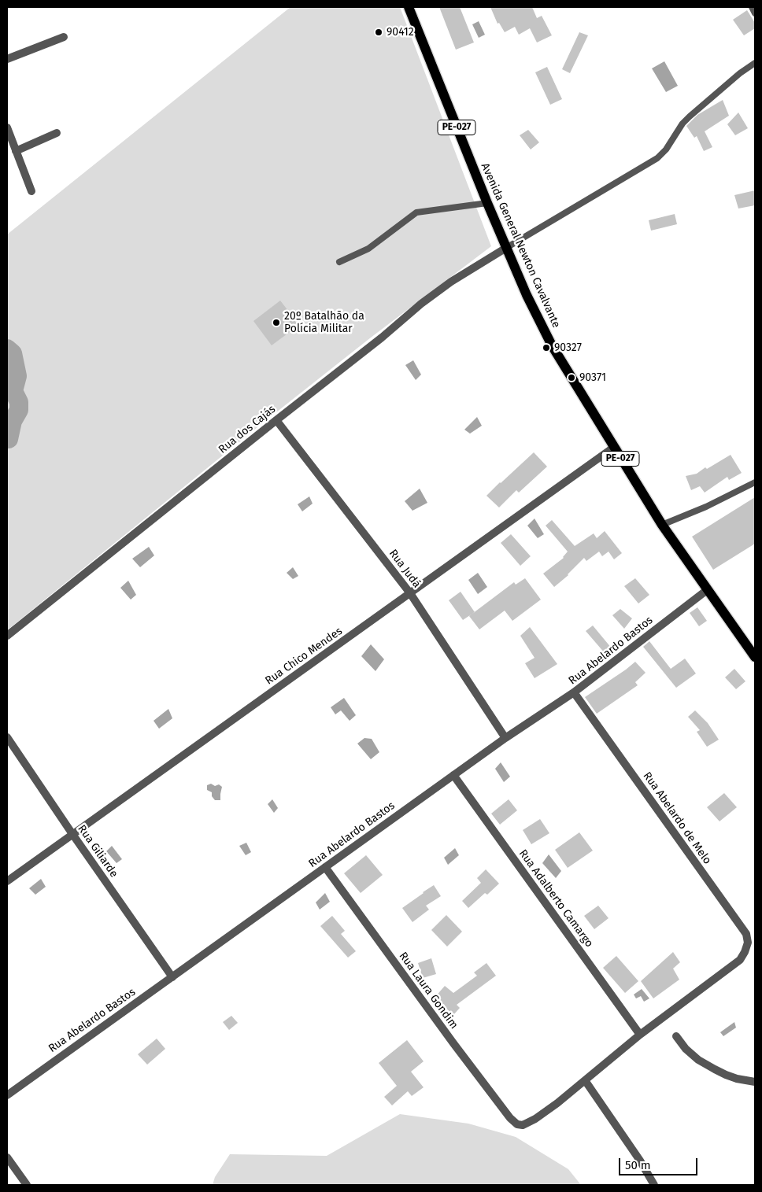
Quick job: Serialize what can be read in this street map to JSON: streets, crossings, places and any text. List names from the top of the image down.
{
  "streets": {
    "main road": ["PE-027", "Avenida General Newton Cavalvante"],
    "street": [
      "Rua dos Cajás",
      "Rua Judá",
      "Rua Abelardo Bastos",
      "Rua Chico Mendes",
      "Rua Abelardo de Melo",
      "Rua Giliarde",
      "Rua Adalberto Camargo",
      "Rua Laura Gondim"
    ]
  },
  "crossings": [
    ["Avenida General Newton Cavalvante", "Rua dos Cajás"],
    ["Avenida General Newton Cavalvante", "Rua Abelardo Bastos"],
    ["Avenida General Newton Cavalvante", "Rua Chico Mendes"],
    ["Rua dos Cajás", "Rua Judá"],
    ["Rua Judá", "Rua Abelardo Bastos"],
    ["Rua Judá", "Rua Chico Mendes"],
    ["Rua Abelardo Bastos", "Rua Abelardo de Melo"],
    ["Rua Abelardo Bastos", "Rua Giliarde"],
    ["Rua Abelardo Bastos", "Rua Adalberto Camargo"],
    ["Rua Abelardo Bastos", "Rua Laura Gondim"],
    ["Rua Chico Mendes", "Rua Giliarde"],
    ["Rua Abelardo de Melo", "Rua Adalberto Camargo"]
  ],
  "places": [
    "90412",
    "20º Batalhão da Polícia Militar",
    "90327",
    "90371"
  ],
  "scale_bar": "50 m"
}
